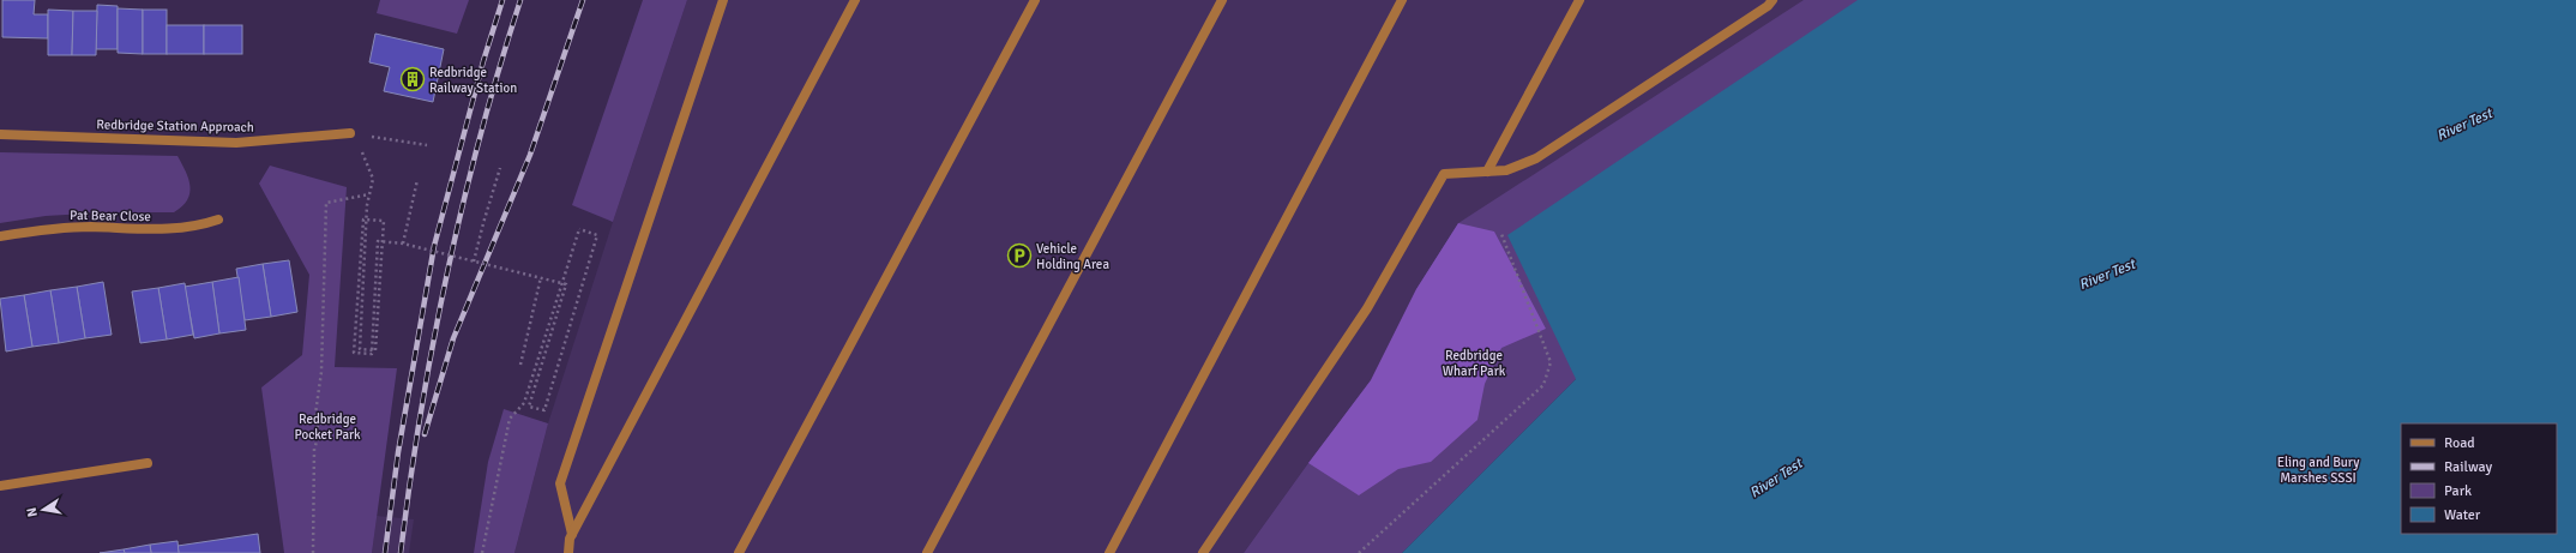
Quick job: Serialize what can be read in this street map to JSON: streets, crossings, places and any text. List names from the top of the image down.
{
  "streets": {
    "street": ["Redbridge Station Approach", "Pat Bear Close"]
  },
  "water": ["River Test"],
  "parks": ["Redbridge Wharf Park", "Redbridge Pocket Park", "Eling and Bury Marshes SSSI"],
  "places": {
    "building": ["Redbridge Railway Station"],
    "parking": ["Vehicle Holding Area"]
  },
  "legend": [
    "Road",
    "Railway",
    "Park",
    "Water"
  ],
  "north": "left"
}
